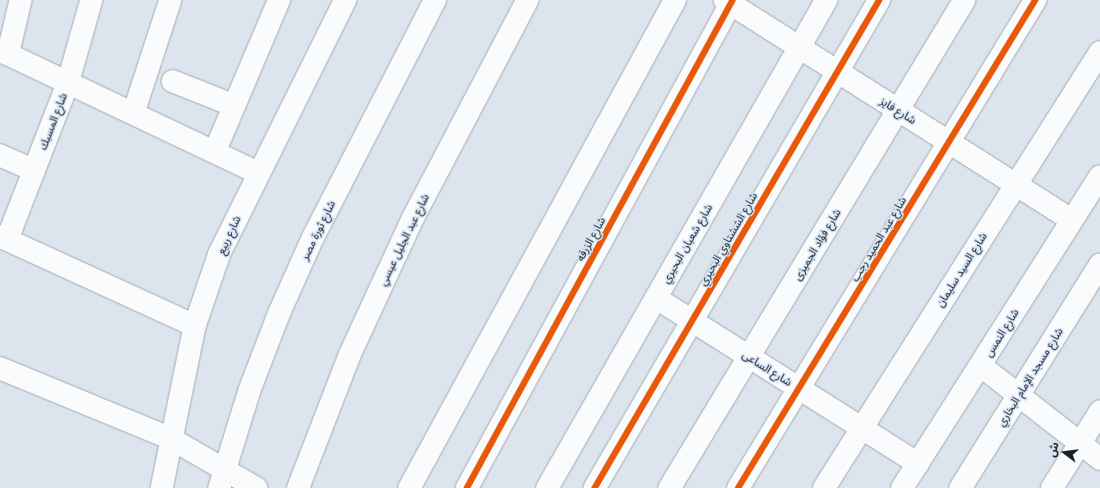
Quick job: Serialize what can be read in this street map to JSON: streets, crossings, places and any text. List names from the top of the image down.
{
  "streets": {
    "street": [
      "شارع فايز",
      "شارع المسبك",
      "شارع ثورة مصر",
      "شارع ربيع",
      "شارع الزرقه",
      "شارع الششتاوي البحيري",
      "شارع عبد الحميد رجب",
      "شارع عبد الجليل عيسي",
      "شارع شعبان البحيري",
      "شارع فؤاد الجميزى",
      "شارع السيد سليمان",
      "شارع النمس",
      "شارع الساعى",
      "شارع مسجد الإمام البخاري"
    ]
  },
  "crossings": [
    ["شارع فايز", "شارع الزرقه"],
    ["شارع فايز", "شارع الششتاوي البحيري"],
    ["شارع فايز", "شارع عبد الحميد رجب"],
    ["شارع فايز", "شارع شعبان البحيري"],
    ["شارع فايز", "شارع فؤاد الجميزى"],
    ["شارع فايز", "شارع السيد سليمان"],
    ["شارع فايز", "شارع النمس"],
    ["شارع الششتاوي البحيري", "شارع الساعى"],
    ["شارع عبد الحميد رجب", "شارع الساعى"],
    ["شارع شعبان البحيري", "شارع الساعى"],
    ["شارع فؤاد الجميزى", "شارع الساعى"],
    ["شارع السيد سليمان", "شارع الساعى"],
    ["شارع النمس", "شارع الساعى"]
  ],
  "north": "left"
}
